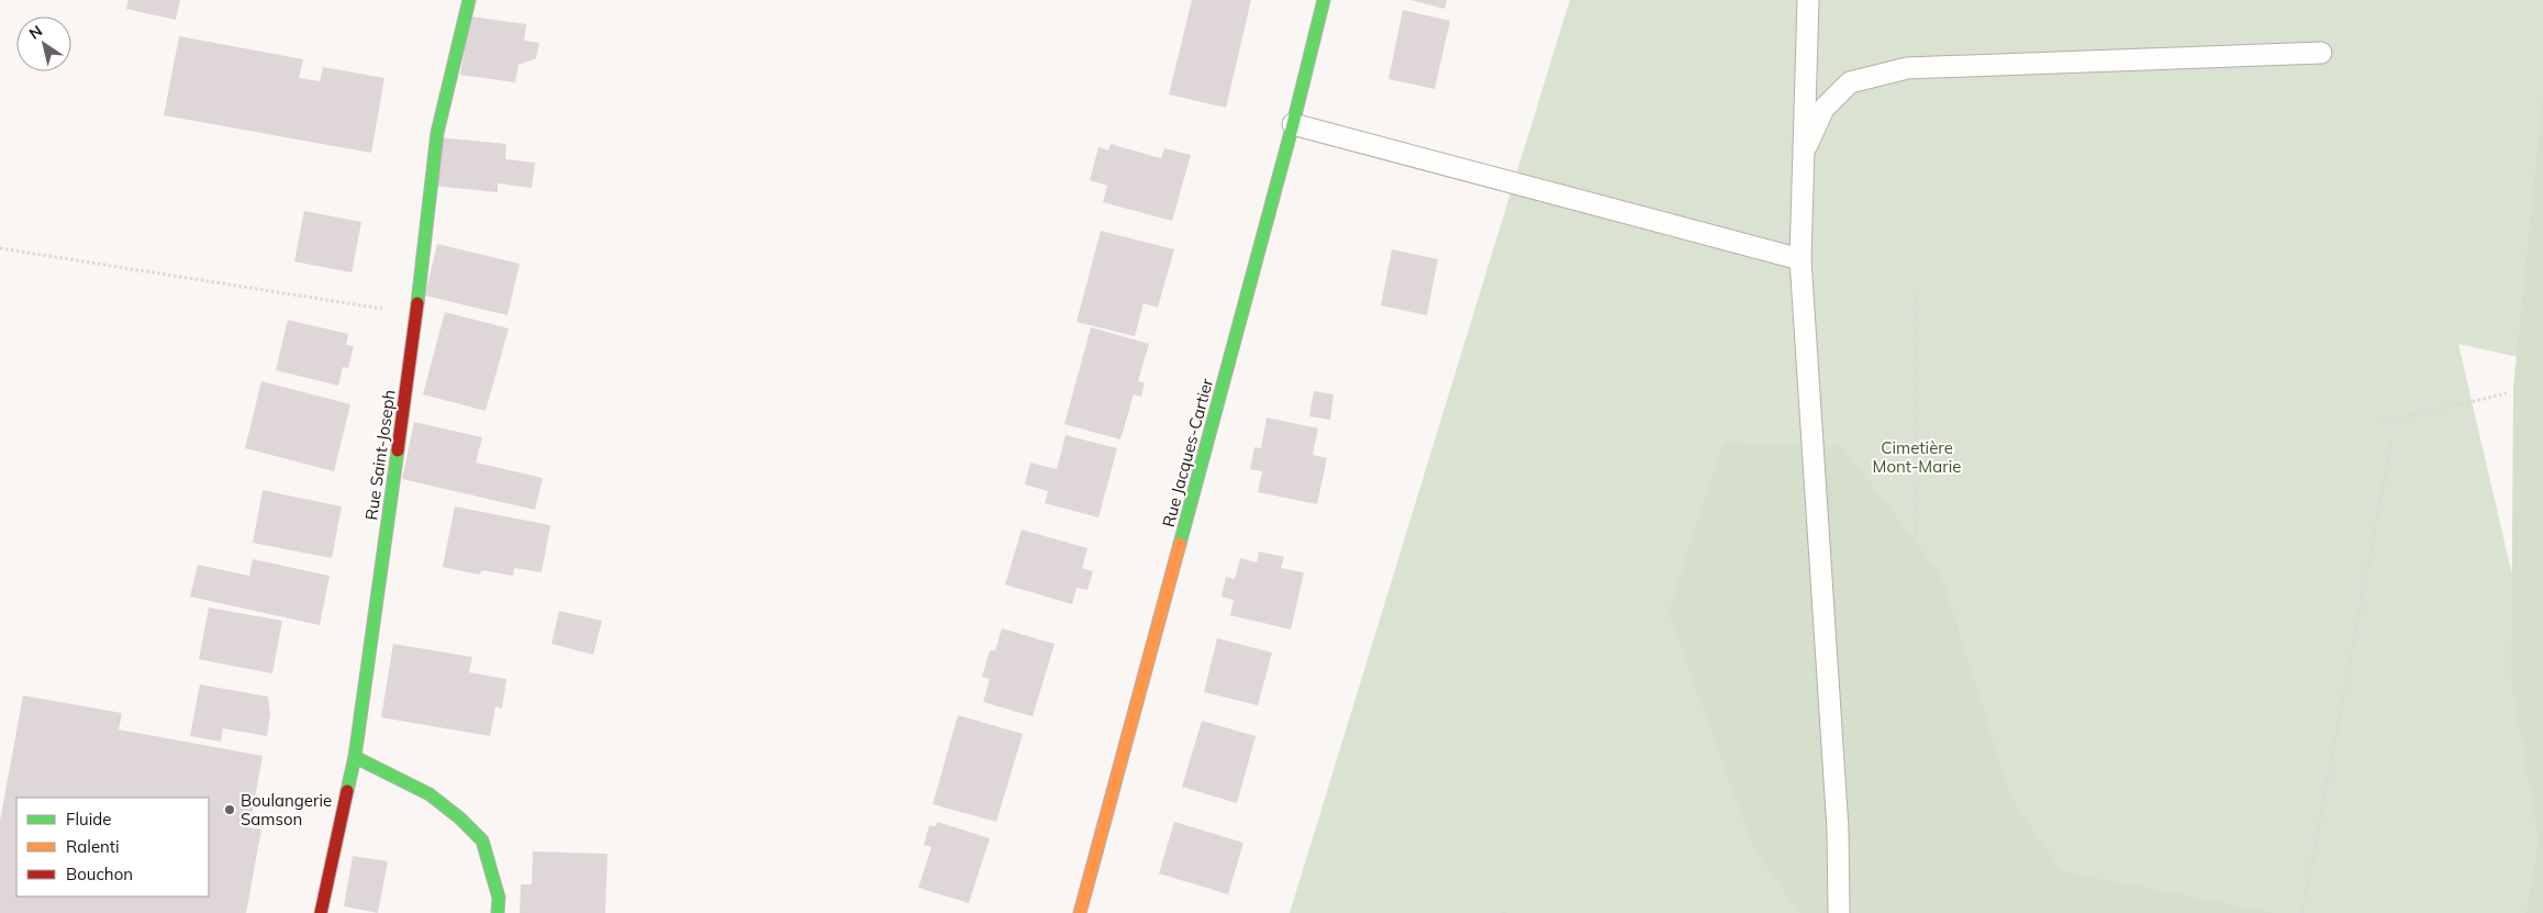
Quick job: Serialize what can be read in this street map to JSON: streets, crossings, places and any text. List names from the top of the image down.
{
  "streets": {
    "street": ["Rue Jacques-Cartier", "Rue Saint-Joseph"]
  },
  "parks": ["Cimetière Mont-Marie"],
  "places": ["Boulangerie Samson"],
  "legend": ["Fluide", "Ralenti", "Bouchon"],
  "north": "top left"
}
